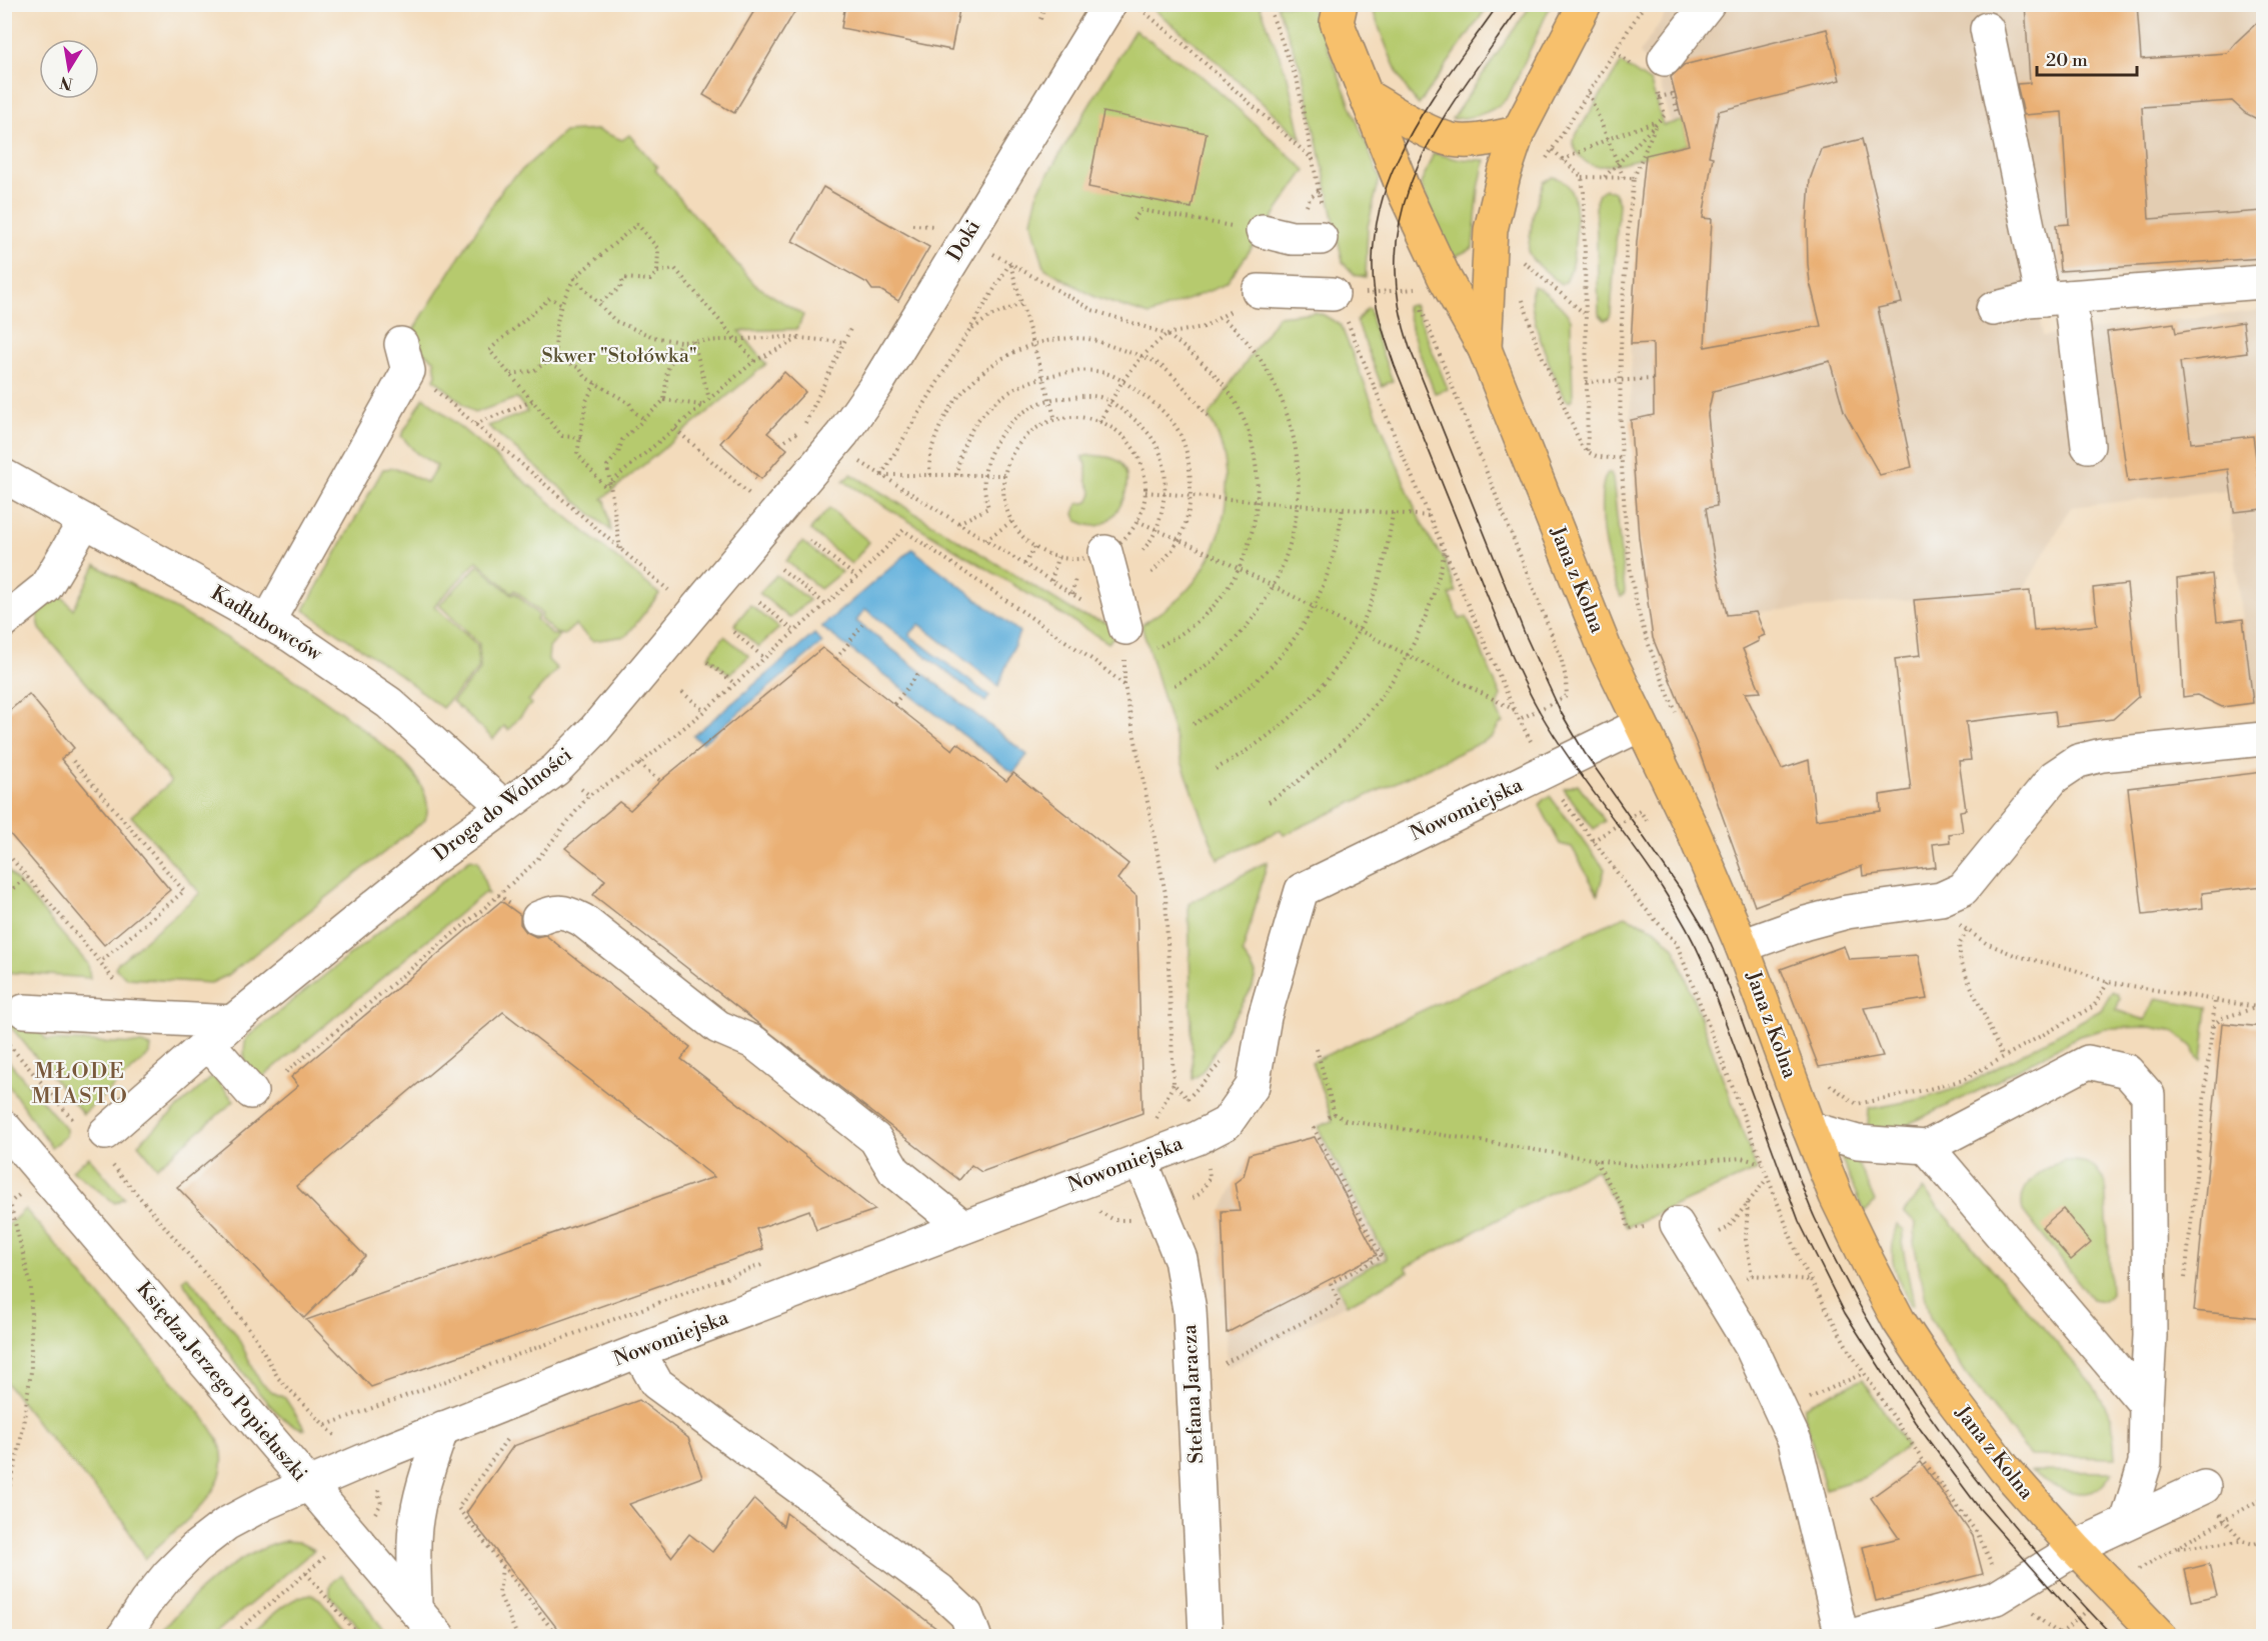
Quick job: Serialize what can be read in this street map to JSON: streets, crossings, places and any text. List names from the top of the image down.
{
  "streets": {
    "main road": ["Jana z Kolna"],
    "street": [
      "Doki",
      "Kadłubowców",
      "Droga do Wolności",
      "Nowomiejska",
      "Księdza Jerzego Popiełuszki",
      "Stefana Jaracza"
    ]
  },
  "crossings": [
    ["Doki", "Droga do Wolności"],
    ["Jana z Kolna", "Nowomiejska"],
    ["Kadłubowców", "Droga do Wolności"],
    ["Nowomiejska", "Księdza Jerzego Popiełuszki"],
    ["Nowomiejska", "Stefana Jaracza"]
  ],
  "districts": ["MŁODE MIASTO"],
  "parks": ["Skwer \"Stołówka\""],
  "scale_bar": "20 m",
  "north": "bottom"
}
